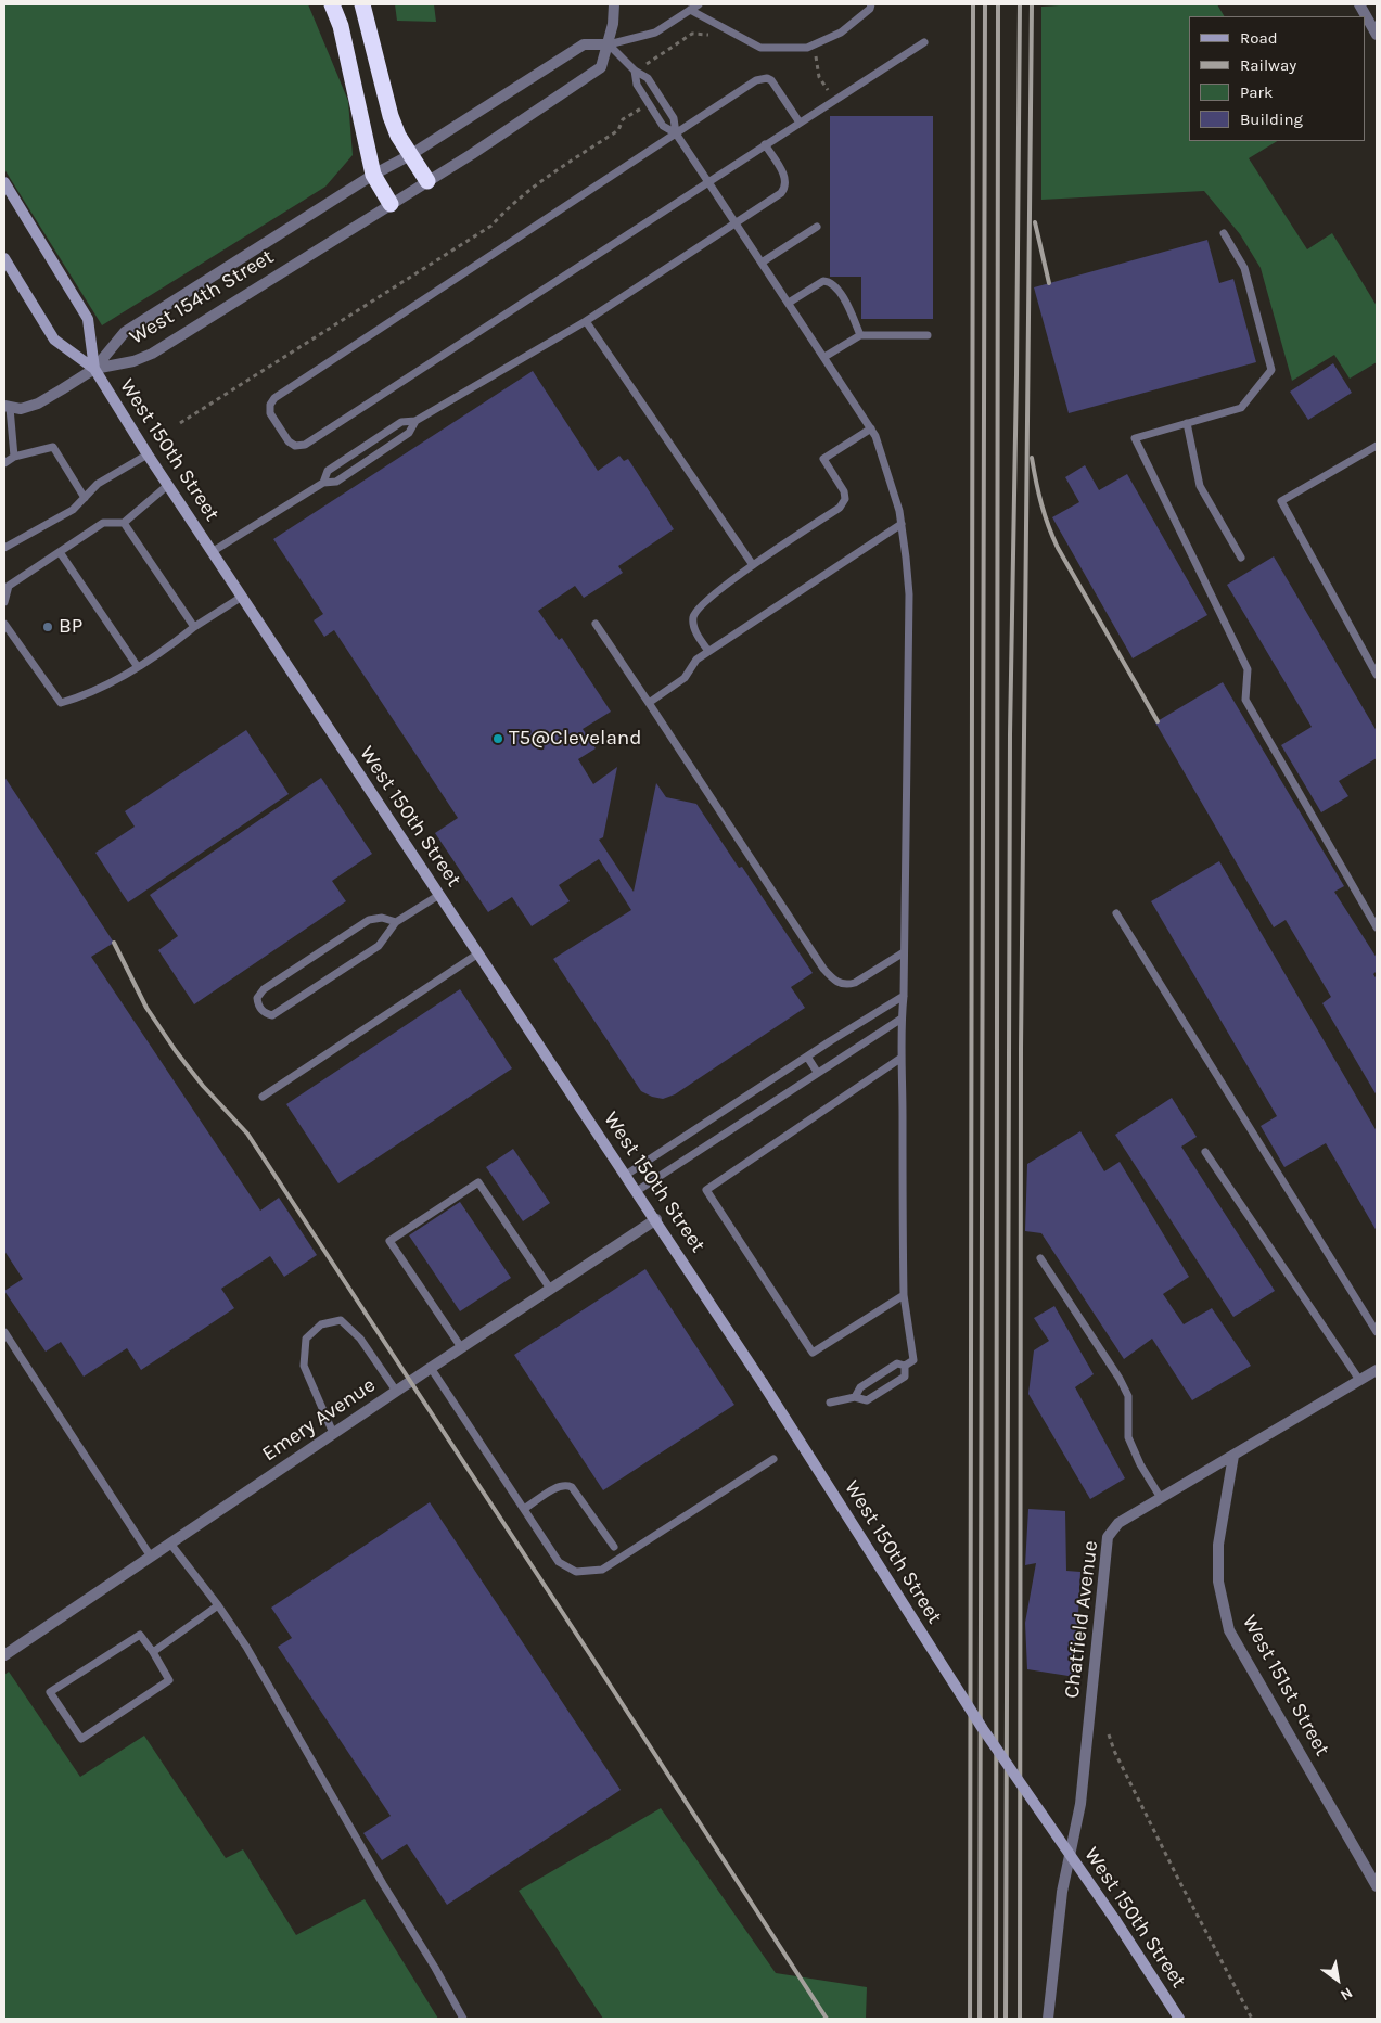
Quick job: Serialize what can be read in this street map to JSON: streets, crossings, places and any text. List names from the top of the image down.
{
  "streets": {
    "main road": ["West 150th Street"],
    "street": [
      "West 154th Street",
      "Emery Avenue",
      "Chatfield Avenue",
      "West 151st Street"
    ]
  },
  "crossings": [
    ["West 154th Street", "West 150th Street"],
    ["West 150th Street", "Emery Avenue"],
    ["Chatfield Avenue", "West 151st Street"]
  ],
  "places": ["BP", "T5@Cleveland"],
  "legend": [
    "Road",
    "Railway",
    "Park",
    "Building"
  ],
  "north": "bottom right"
}
